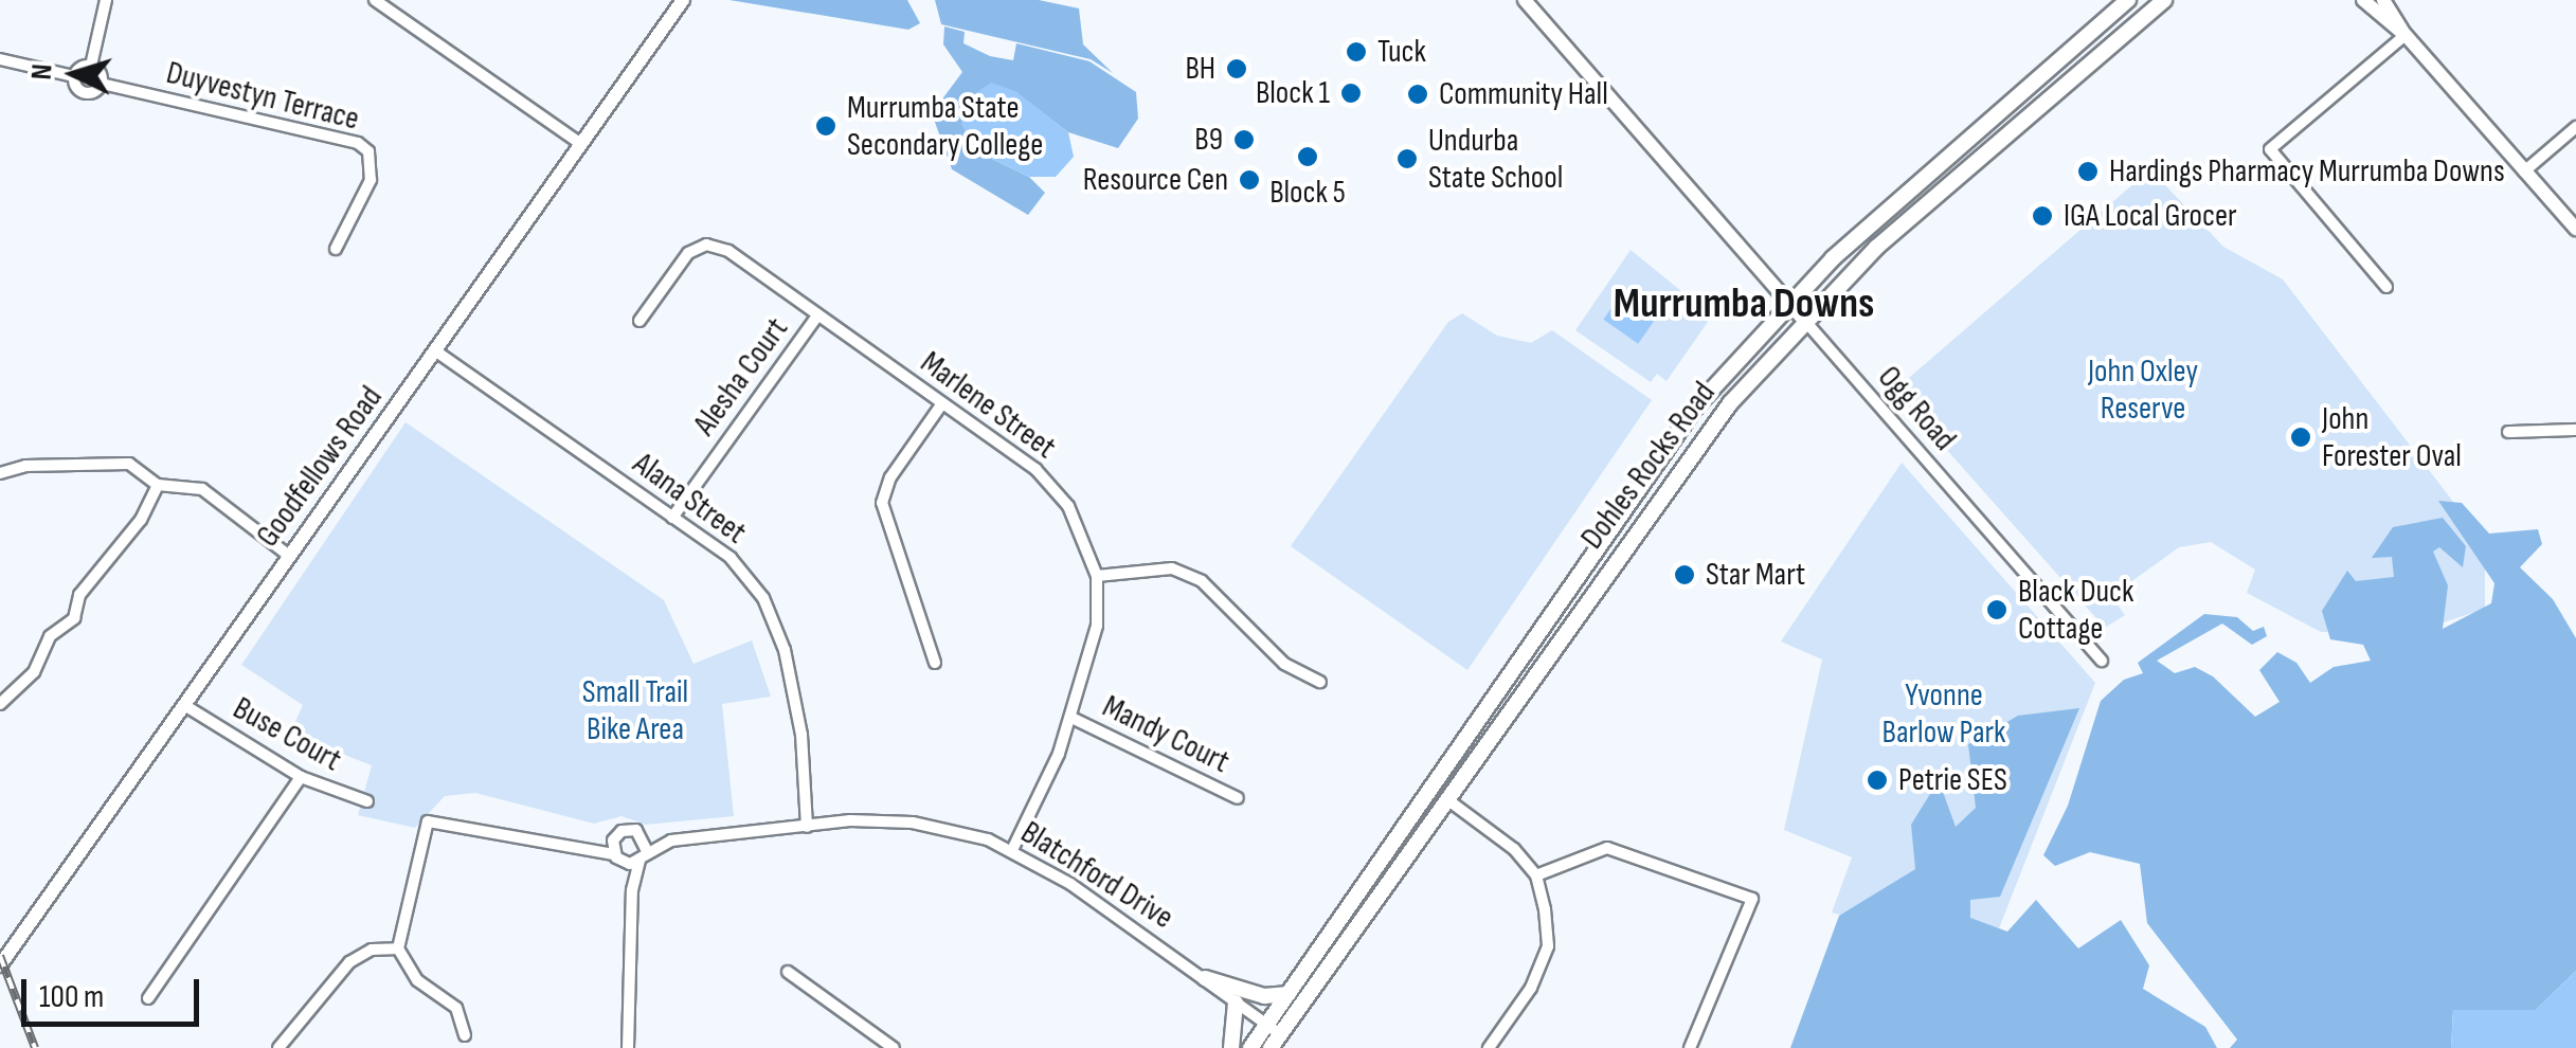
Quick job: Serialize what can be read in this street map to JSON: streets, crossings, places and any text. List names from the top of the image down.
{
  "streets": {
    "main road": ["Dohles Rocks Road"],
    "street": [
      "Duyvestyn Terrace",
      "Alesha Court",
      "Marlene Street",
      "Ogg Road",
      "Goodfellows Road",
      "Alana Street",
      "Buse Court",
      "Mandy Court",
      "Blatchford Drive"
    ]
  },
  "crossings": [
    ["Alesha Court", "Marlene Street"],
    ["Alesha Court", "Alana Street"],
    ["Marlene Street", "Mandy Court"],
    ["Marlene Street", "Blatchford Drive"],
    ["Ogg Road", "Dohles Rocks Road"],
    ["Dohles Rocks Road", "Blatchford Drive"],
    ["Goodfellows Road", "Alana Street"],
    ["Goodfellows Road", "Buse Court"],
    ["Alana Street", "Blatchford Drive"]
  ],
  "districts": ["Murrumba Downs"],
  "parks": ["John Oxley Reserve", "Small Trail Bike Area", "Yvonne Barlow Park"],
  "places": [
    "Tuck",
    "BH",
    "Block 1",
    "Community Hall",
    "Murrumba State Secondary College",
    "B9",
    "Block 5",
    "Undurba State School",
    "Hardings Pharmacy Murrumba Downs",
    "Resource Cen",
    "IGA Local Grocer",
    "John Forester Oval",
    "Star Mart",
    "Black Duck Cottage",
    "Petrie SES"
  ],
  "scale_bar": "100 m",
  "north": "left"
}
